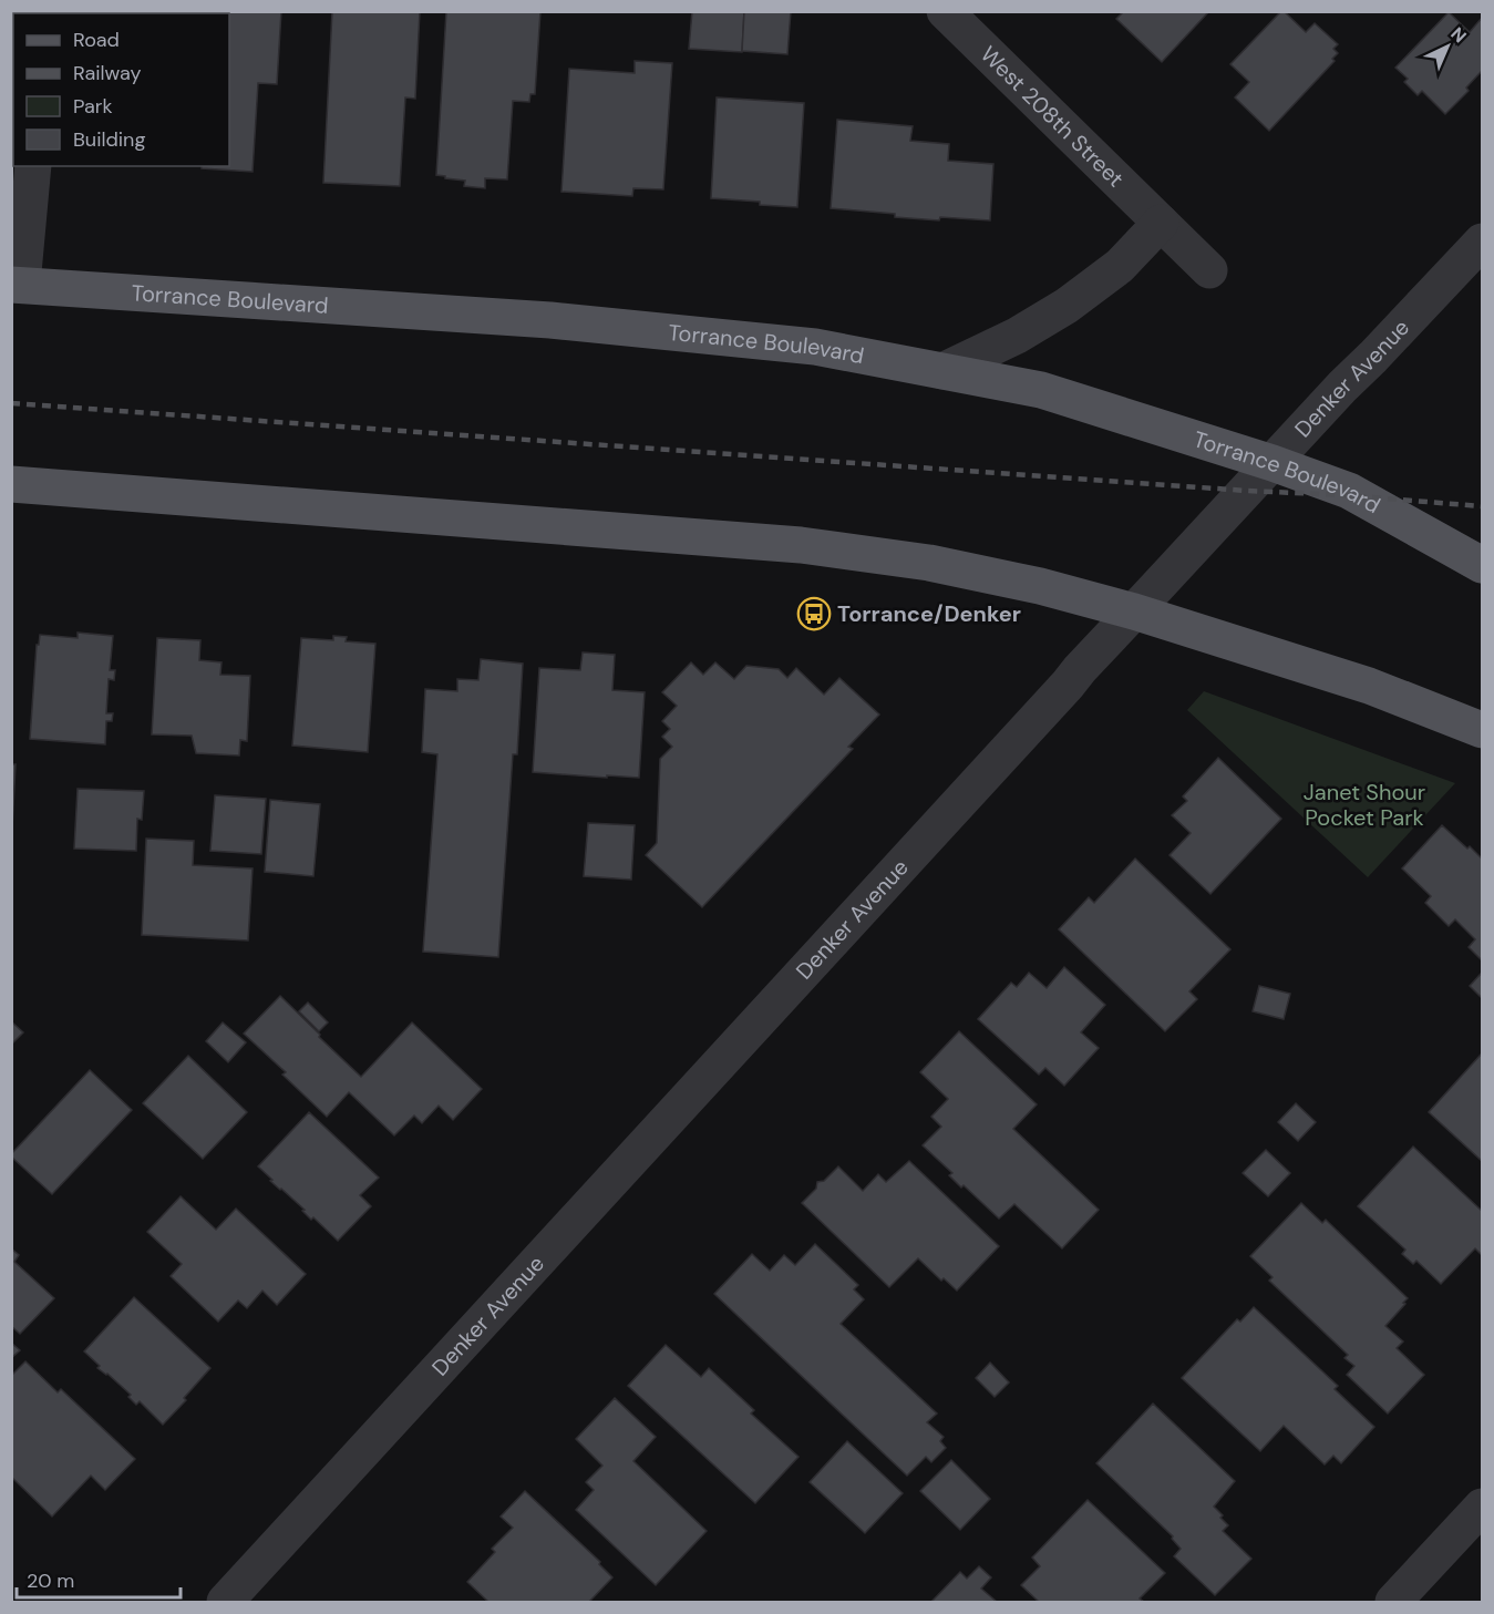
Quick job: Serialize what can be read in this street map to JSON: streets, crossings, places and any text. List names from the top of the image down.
{
  "streets": {
    "main road": ["Torrance Boulevard"],
    "street": ["West 208th Street", "Denker Avenue"]
  },
  "crossings": [
    ["Torrance Boulevard", "Denker Avenue"]
  ],
  "parks": ["Janet Shour Pocket Park"],
  "places": {
    "bus stop": ["Torrance/Denker"]
  },
  "legend": [
    "Road",
    "Railway",
    "Park",
    "Building"
  ],
  "scale_bar": "20 m",
  "north": "top right"
}
